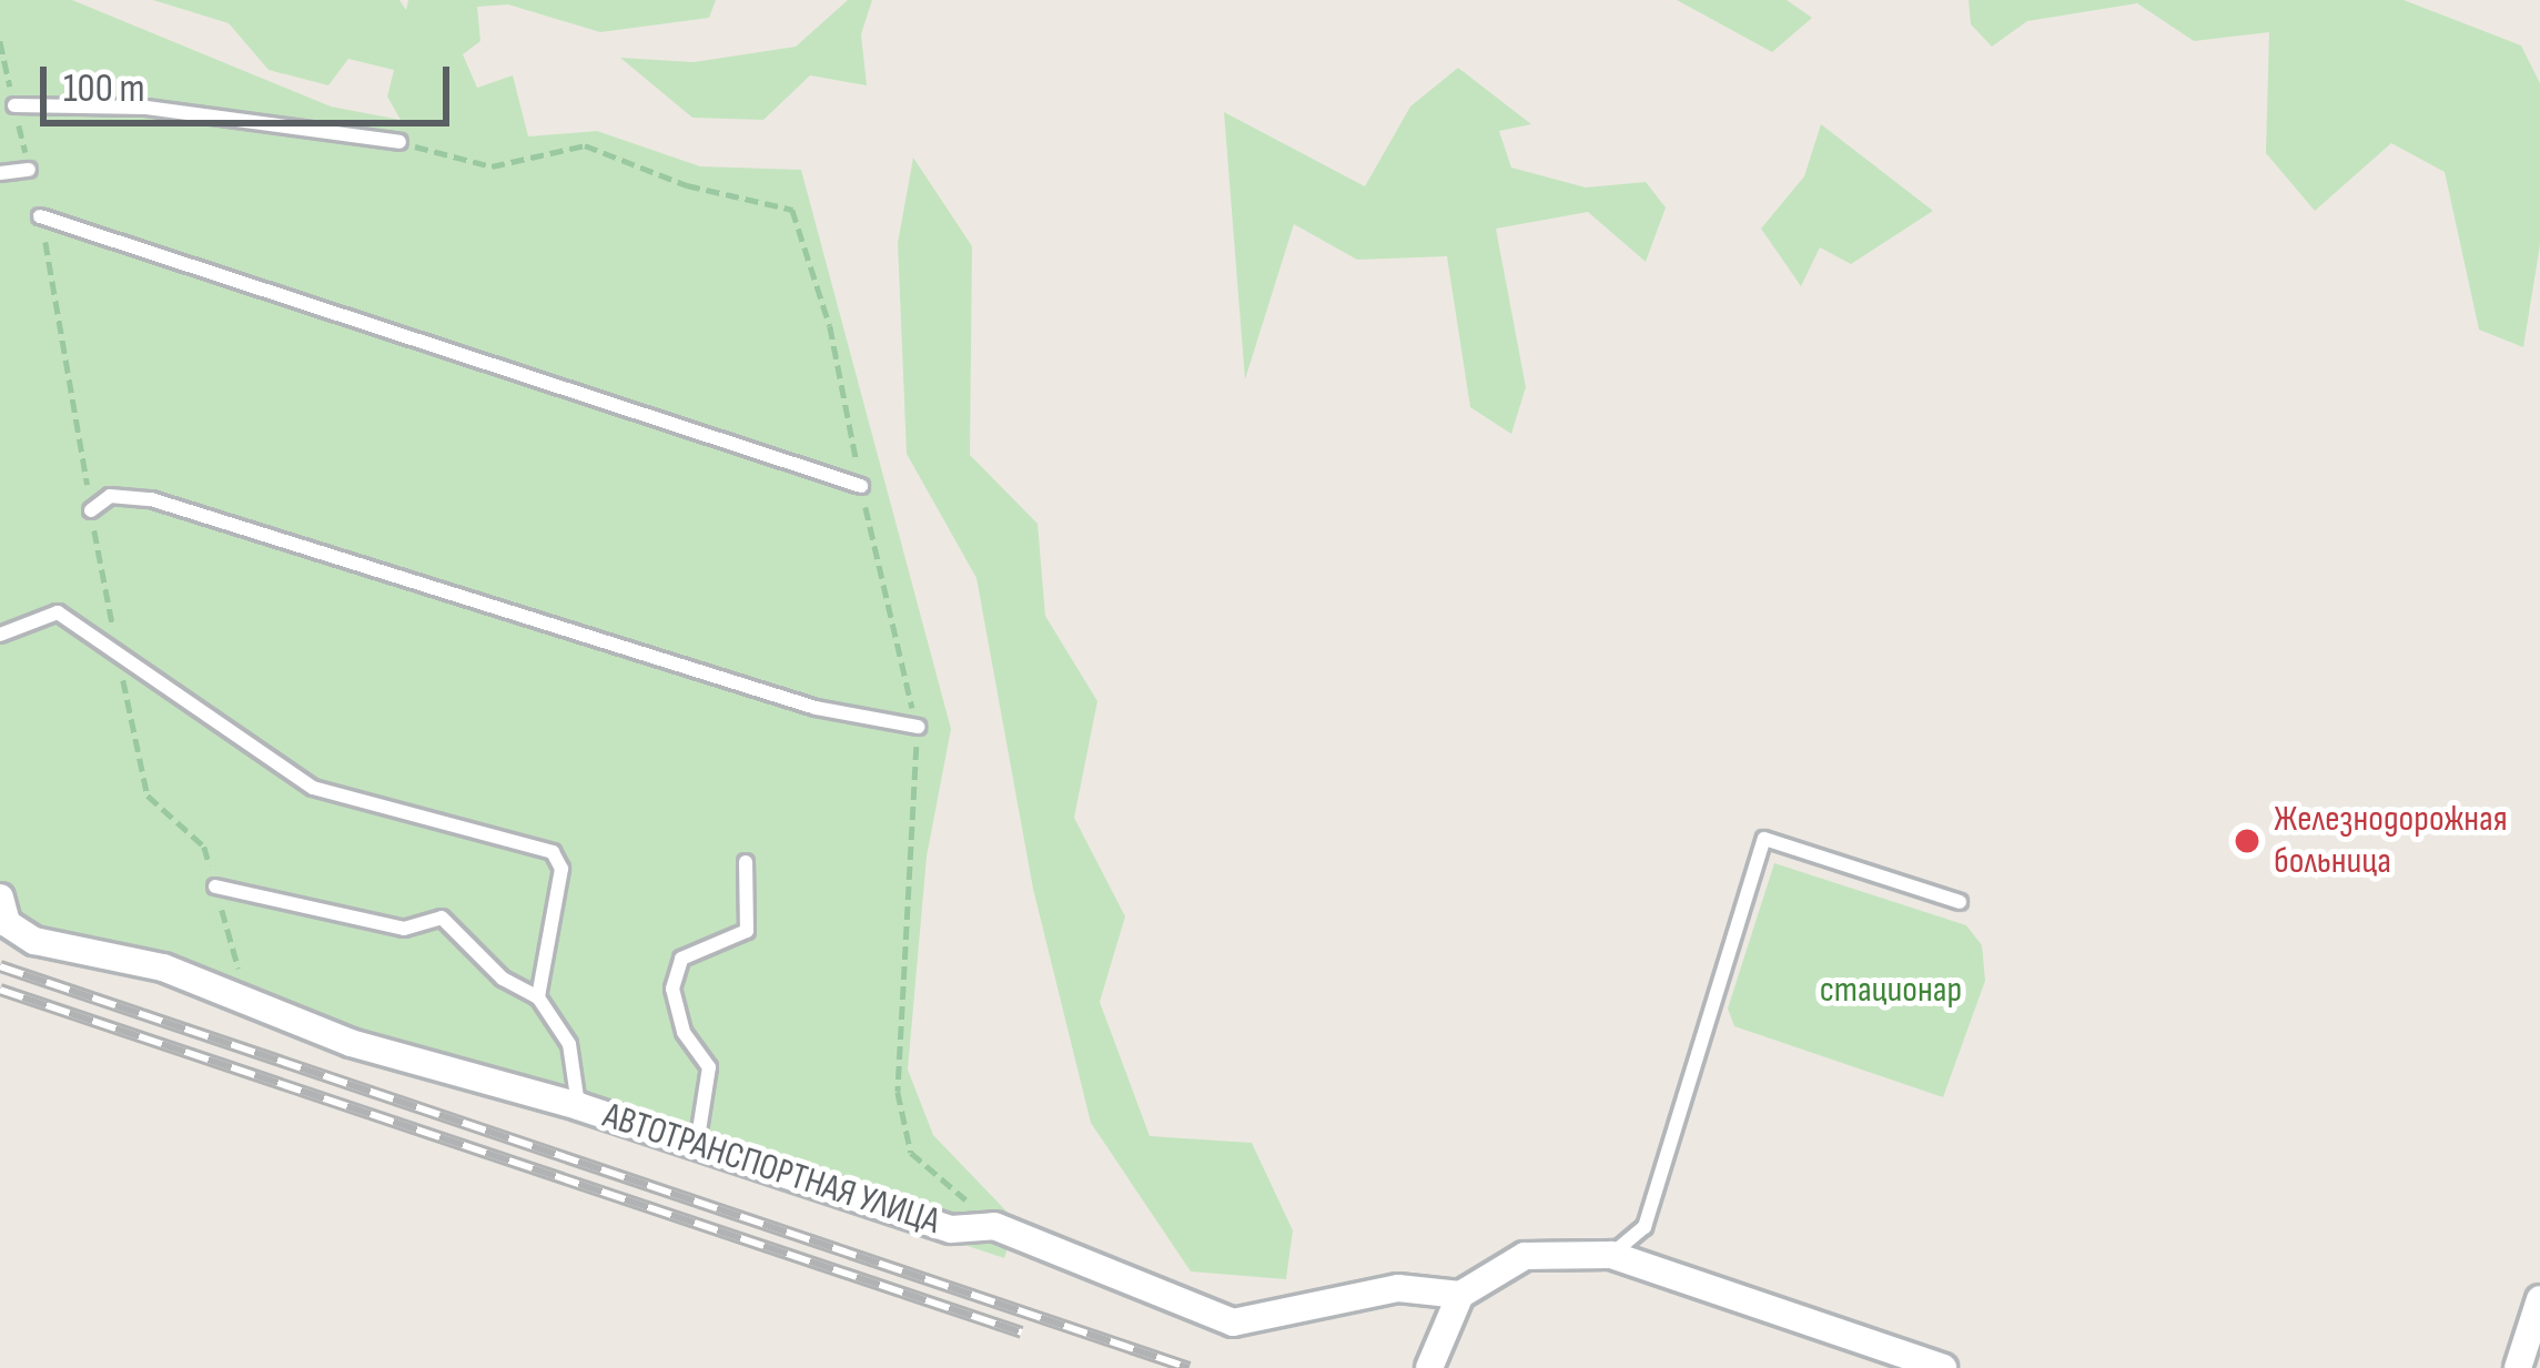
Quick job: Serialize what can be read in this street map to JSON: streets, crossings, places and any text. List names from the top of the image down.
{
  "streets": {
    "street": ["АВТОТРАНСПОРТНАЯ УЛИЦА"]
  },
  "parks": ["стационар"],
  "places": ["Железнодорожная больница"],
  "scale_bar": "100 m"
}
